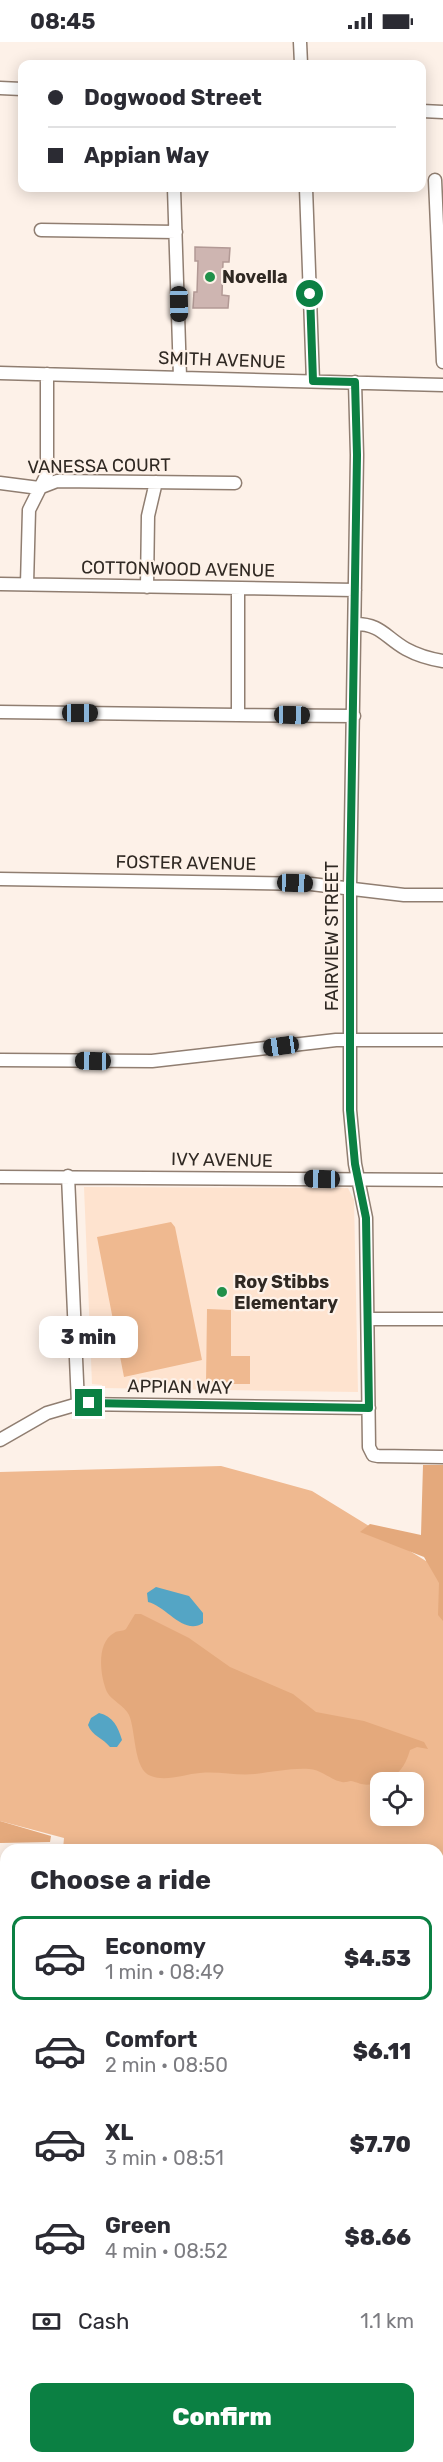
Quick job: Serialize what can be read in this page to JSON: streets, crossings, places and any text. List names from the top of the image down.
{
  "streets": {
    "street": [
      "SMITH AVENUE",
      "VANESSA COURT",
      "COTTONWOOD AVENUE",
      "FOSTER AVENUE",
      "FAIRVIEW STREET",
      "IVY AVENUE",
      "APPIAN WAY"
    ]
  },
  "crossings": [
    ["SMITH AVENUE", "FAIRVIEW STREET"],
    ["COTTONWOOD AVENUE", "FAIRVIEW STREET"],
    ["FOSTER AVENUE", "FAIRVIEW STREET"],
    ["FAIRVIEW STREET", "IVY AVENUE"],
    ["FAIRVIEW STREET", "APPIAN WAY"]
  ],
  "places": ["Novella", "Roy Stibbs Elementary"],
  "page": {
    "status": "08:45",
    "banner": ["Dogwood Street", "Appian Way"],
    "bubble": "3 min",
    "heading": "Choose a ride",
    "list": [
      {
        "name": "Economy",
        "note": "1 min · 08:49",
        "value": "$4.53"
      },
      {
        "name": "Comfort",
        "note": "2 min · 08:50",
        "value": "$6.11"
      },
      {
        "name": "XL",
        "note": "3 min · 08:51",
        "value": "$7.70"
      },
      {
        "name": "Green",
        "note": "4 min · 08:52",
        "value": "$8.66"
      }
    ],
    "pay": ["Cash", "1.1 km"],
    "buttons": "Confirm"
  }
}
